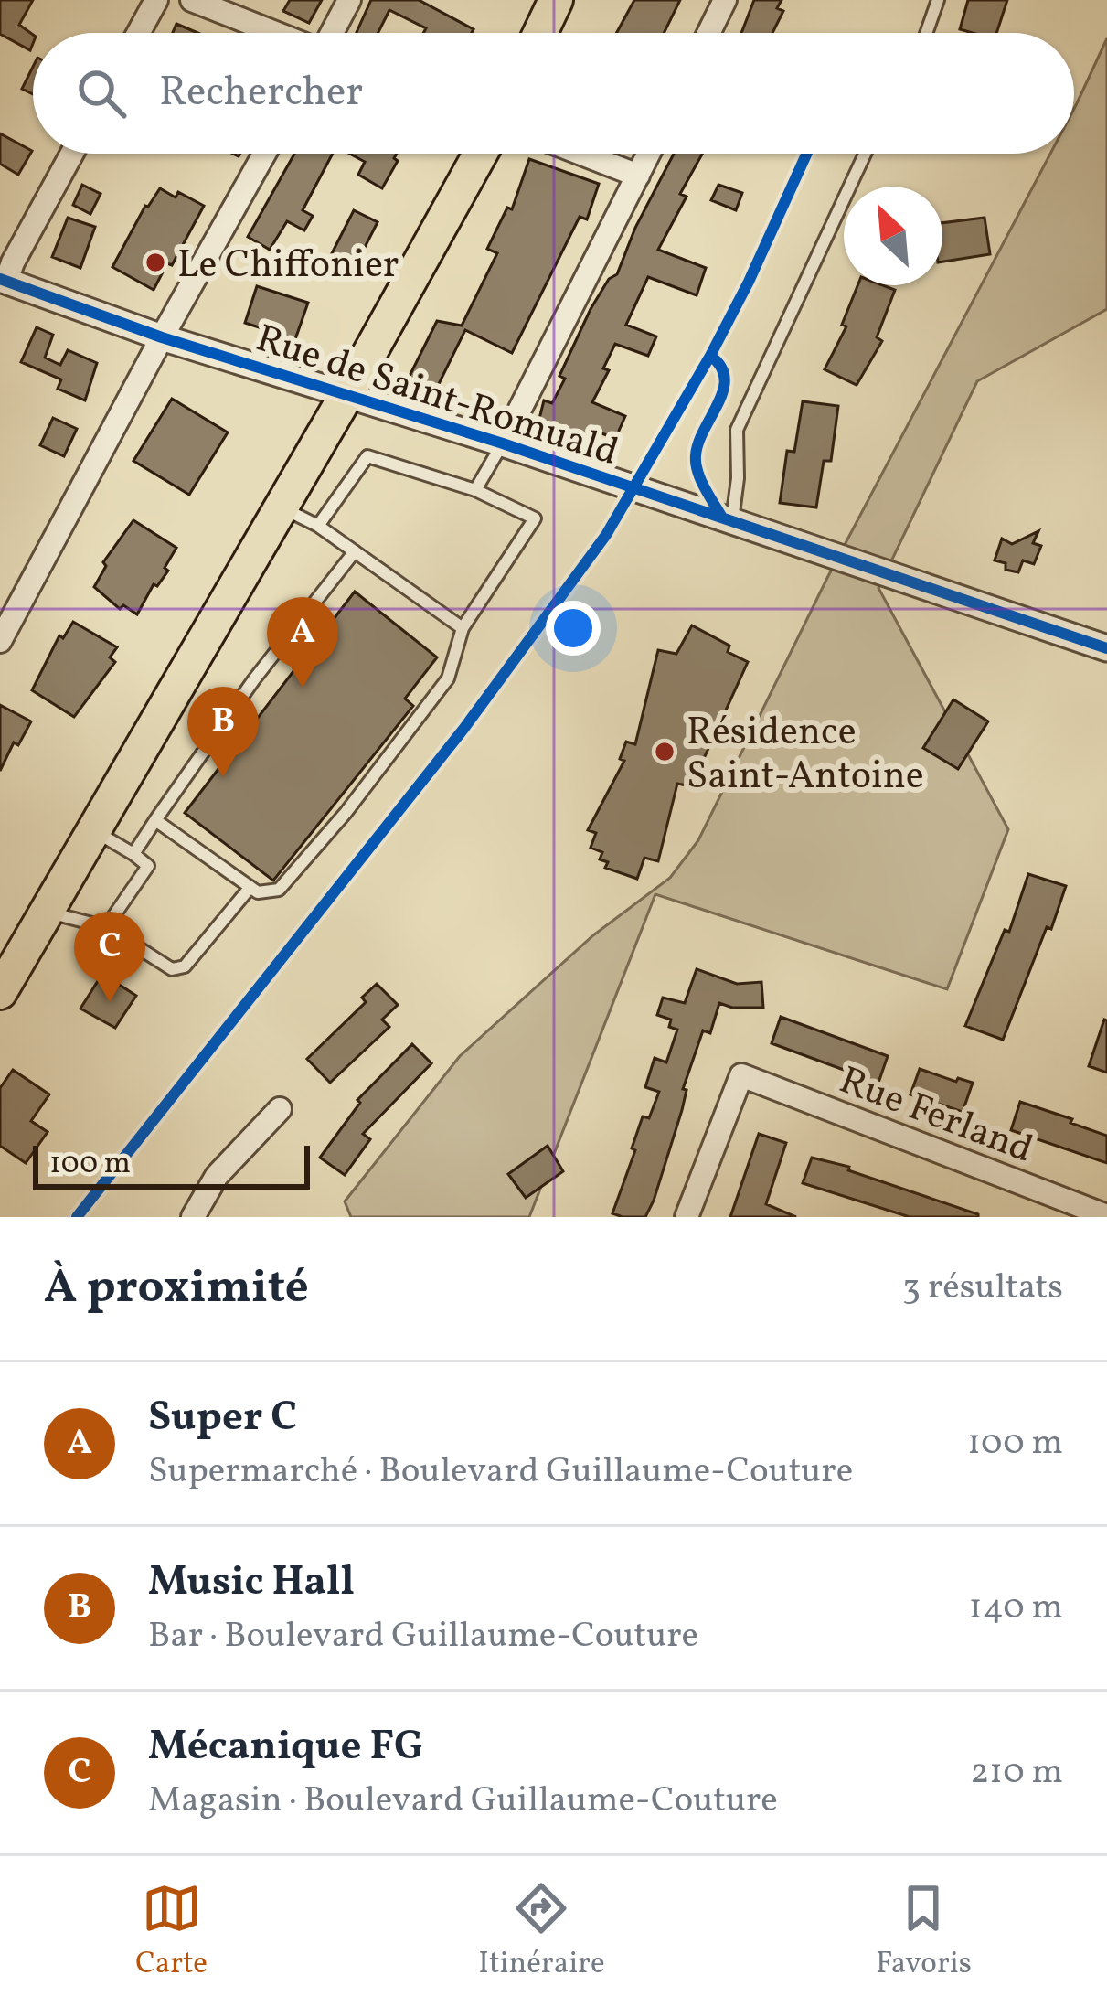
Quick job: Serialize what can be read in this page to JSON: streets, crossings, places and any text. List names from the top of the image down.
{
  "streets": {
    "street": ["Rue de Saint-Romuald", "Rue Ferland"]
  },
  "places": ["Le Chiffonier", "Résidence Saint-Antoine"],
  "scale_bar": "100 m",
  "north": "top left",
  "page": {
    "search": "Rechercher",
    "pins": ["A", "B", "C"],
    "scale": "100 m",
    "heading": ["À proximité", "3 résultats"],
    "list": [
      {
        "mark": "A",
        "name": "Super C",
        "note": "Supermarché · Boulevard Guillaume-Couture",
        "value": "100 m"
      },
      {
        "mark": "B",
        "name": "Music Hall",
        "note": "Bar · Boulevard Guillaume-Couture",
        "value": "140 m"
      },
      {
        "mark": "C",
        "name": "Mécanique FG",
        "note": "Magasin · Boulevard Guillaume-Couture",
        "value": "210 m"
      }
    ],
    "nav": ["Carte", "Itinéraire", "Favoris"]
  }
}
